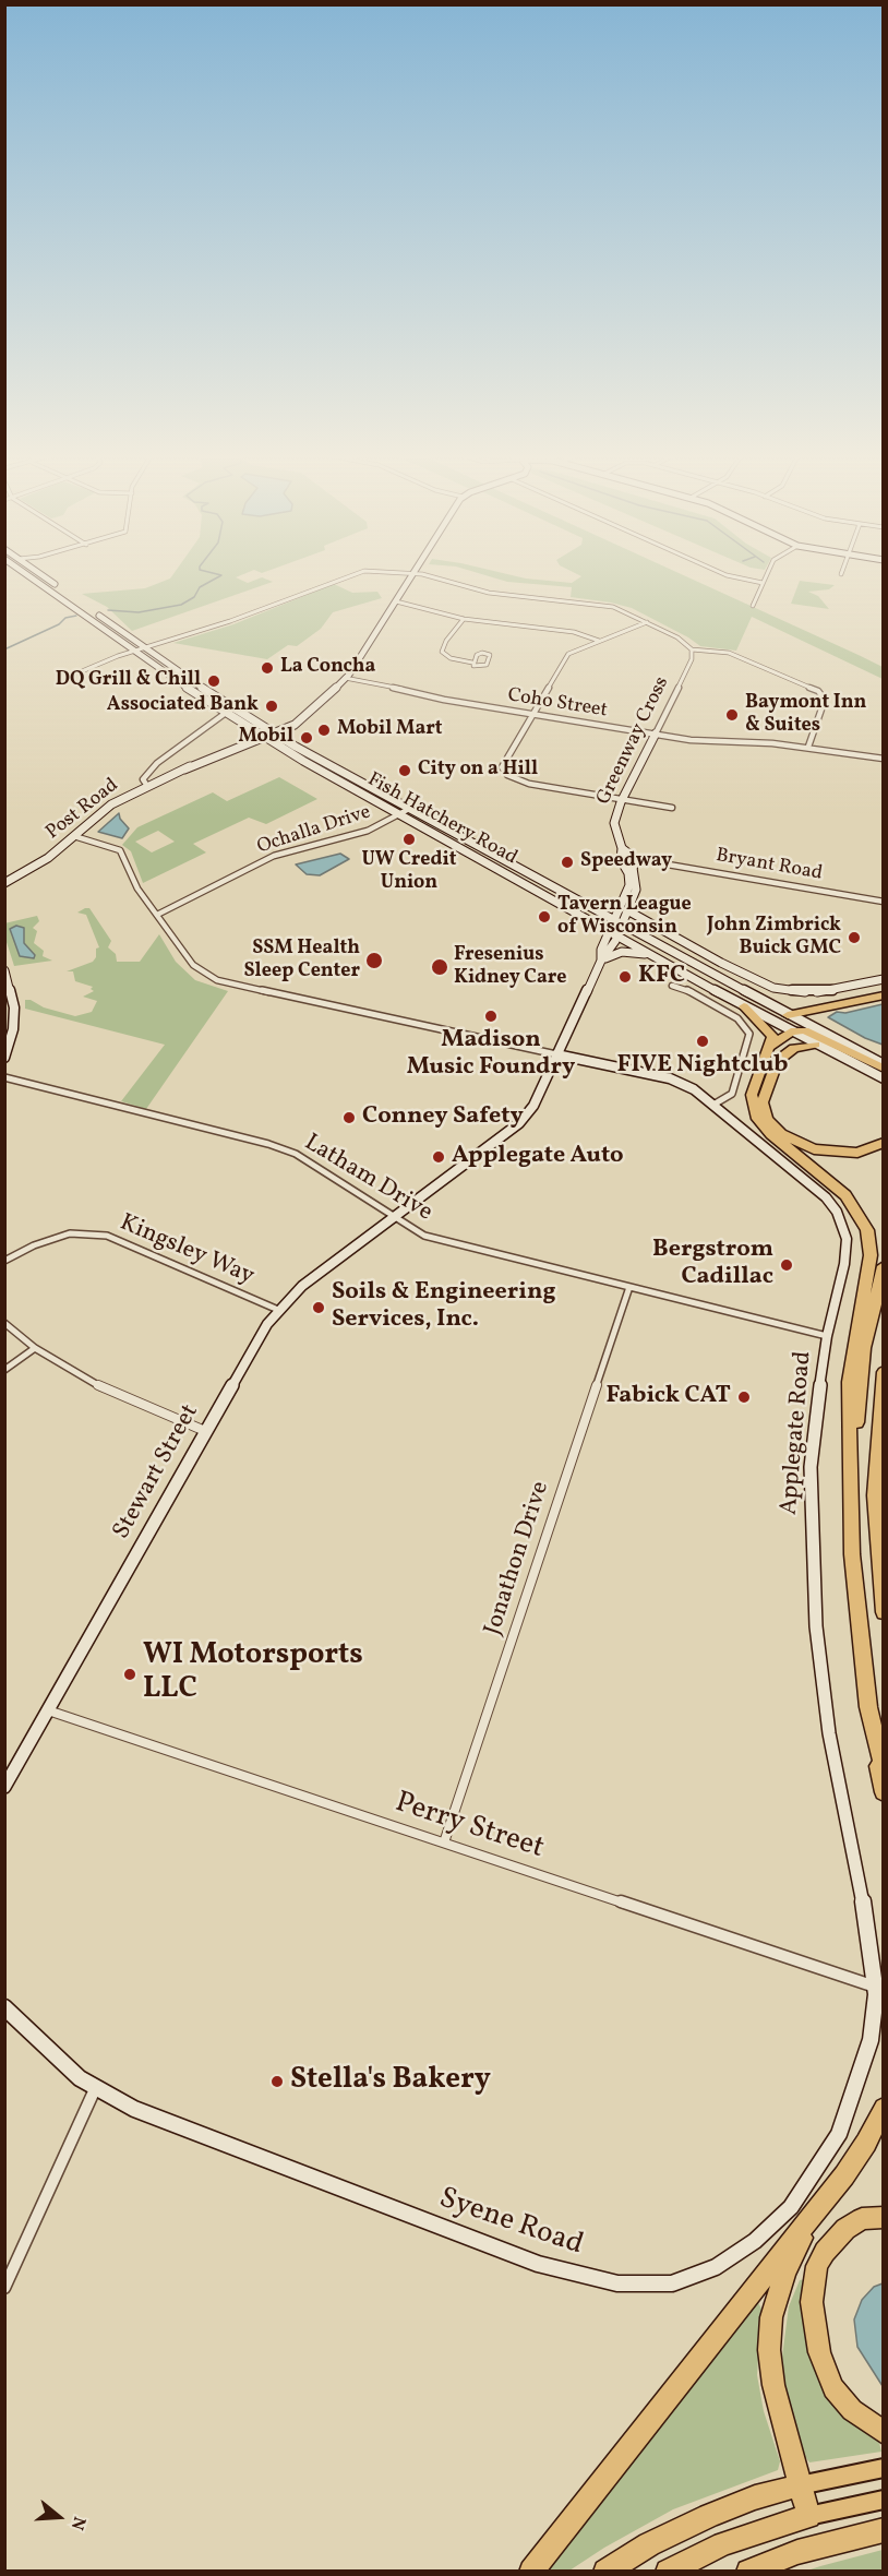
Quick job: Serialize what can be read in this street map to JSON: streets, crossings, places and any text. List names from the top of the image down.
{
  "streets": {
    "street": [
      "Coho Street",
      "Greenway Cross",
      "Post Road",
      "Fish Hatchery Road",
      "Ochalla Drive",
      "Bryant Road",
      "Latham Drive",
      "Kingsley Way",
      "Applegate Road",
      "Stewart Street",
      "Jonathon Drive",
      "Perry Street",
      "Syene Road"
    ]
  },
  "crossings": [
    ["Coho Street", "Greenway Cross"],
    ["Coho Street", "Post Road"],
    ["Greenway Cross", "Fish Hatchery Road"],
    ["Greenway Cross", "Bryant Road"],
    ["Greenway Cross", "Latham Drive"],
    ["Greenway Cross", "Applegate Road"],
    ["Greenway Cross", "Stewart Street"],
    ["Post Road", "Fish Hatchery Road"],
    ["Fish Hatchery Road", "Ochalla Drive"],
    ["Latham Drive", "Applegate Road"],
    ["Latham Drive", "Stewart Street"],
    ["Latham Drive", "Jonathon Drive"],
    ["Kingsley Way", "Stewart Street"],
    ["Applegate Road", "Perry Street"],
    ["Applegate Road", "Syene Road"],
    ["Stewart Street", "Perry Street"],
    ["Jonathon Drive", "Perry Street"],
    ["Perry Street", "Syene Road"]
  ],
  "places": [
    "La Concha",
    "DQ Grill & Chill",
    "Associated Bank",
    "Baymont Inn & Suites",
    "Mobil Mart",
    "Mobil",
    "City on a Hill",
    "UW Credit Union",
    "Speedway",
    "Tavern League of Wisconsin",
    "John Zimbrick Buick GMC",
    "SSM Health Sleep Center",
    "Fresenius Kidney Care",
    "KFC",
    "Madison Music Foundry",
    "FIVE Nightclub",
    "Conney Safety",
    "Applegate Auto",
    "Bergstrom Cadillac",
    "Soils & Engineering Services, Inc.",
    "Fabick CAT",
    "WI Motorsports LLC",
    "Stella's Bakery"
  ],
  "north": "right"
}
